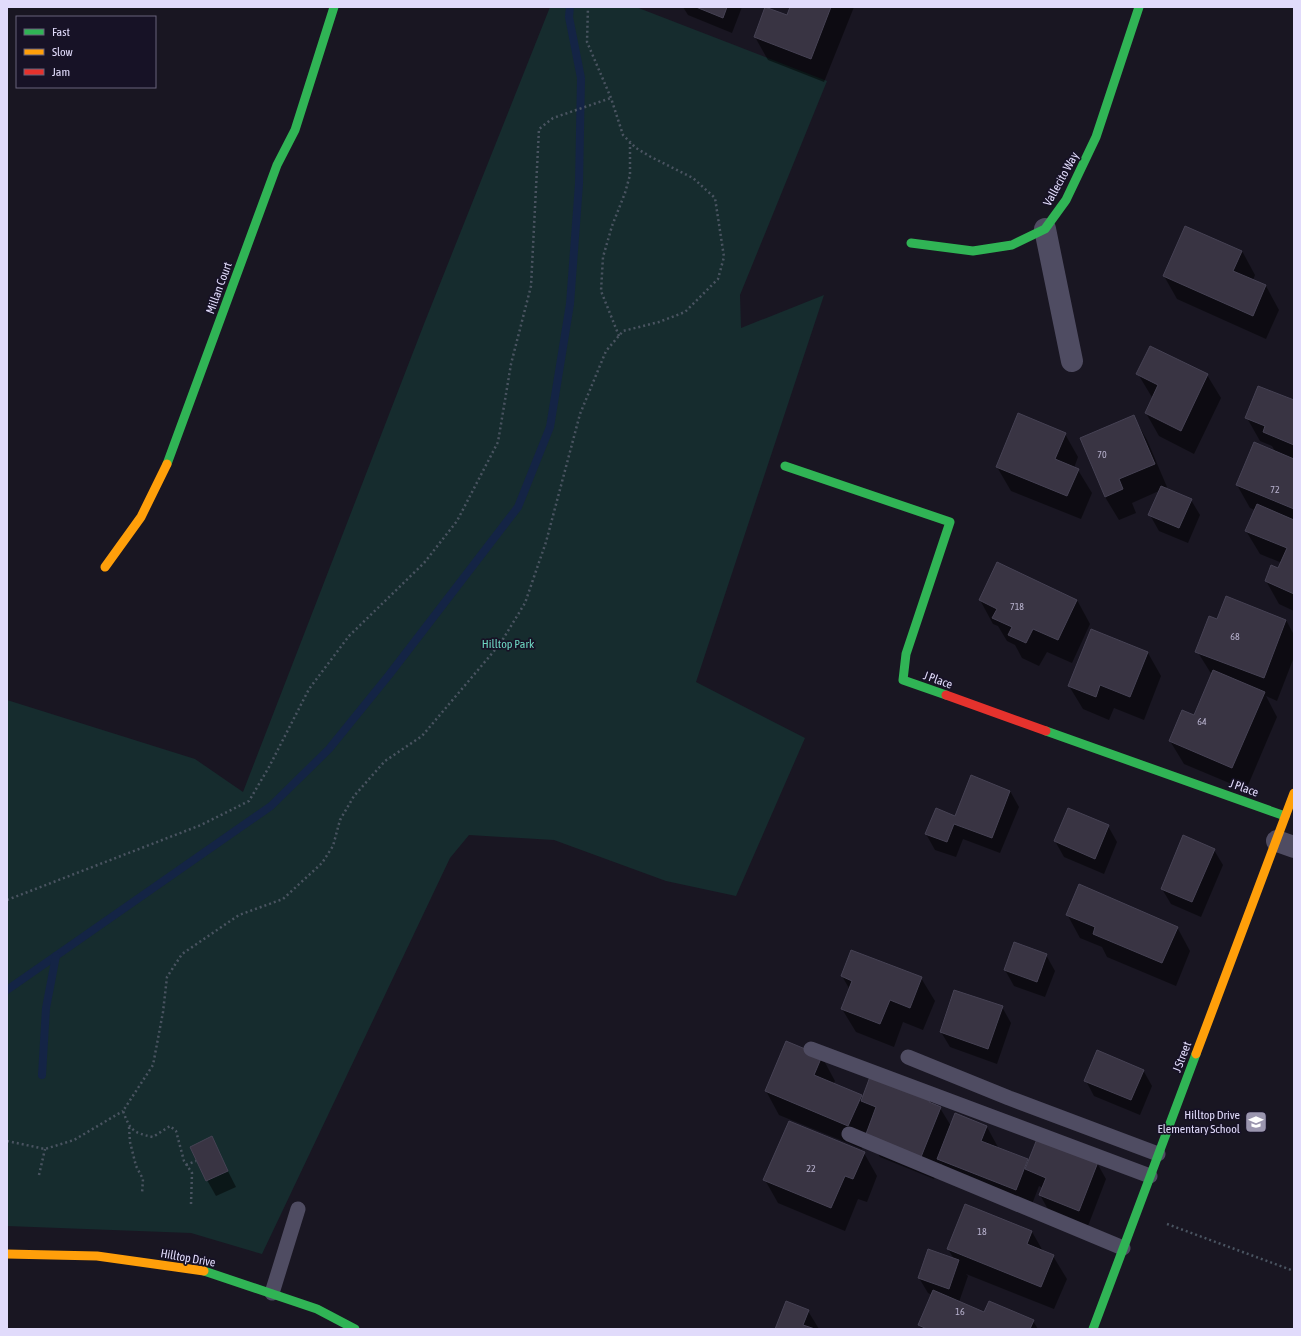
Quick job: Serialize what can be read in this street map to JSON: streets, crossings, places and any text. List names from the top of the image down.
{
  "streets": {
    "street": [
      "Vallecito Way",
      "Millan Court",
      "J Place",
      "J Street",
      "Hilltop Drive"
    ]
  },
  "crossings": [
    ["J Place", "J Street"]
  ],
  "parks": ["Hilltop Park"],
  "places": {
    "school or university": ["Hilltop Drive Elementary School"]
  },
  "house_numbers": [
    "70",
    "72",
    "718",
    "68",
    "64",
    "22",
    "18",
    "16"
  ],
  "legend": ["Fast", "Slow", "Jam"]
}
